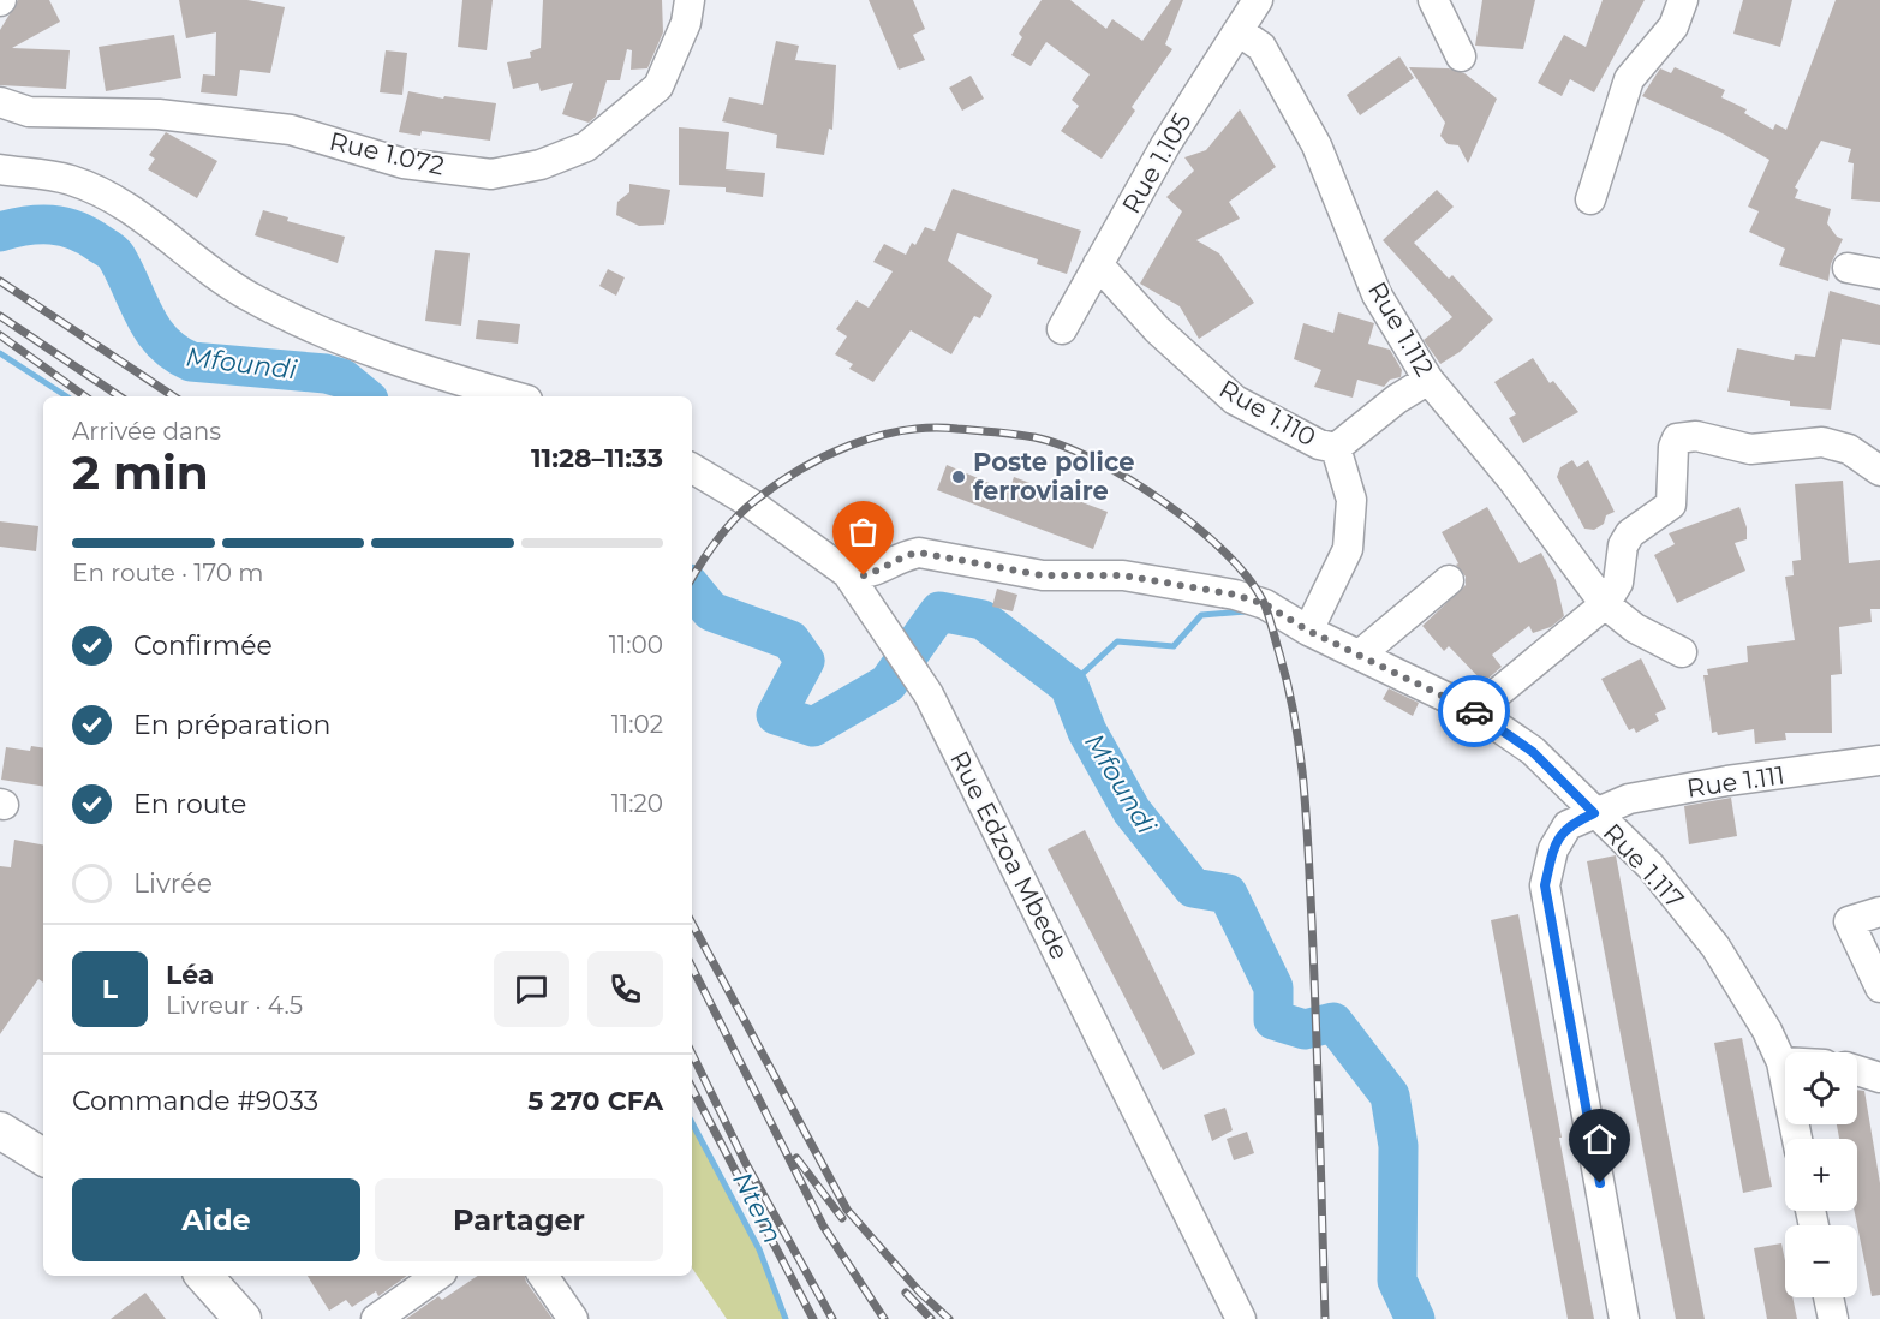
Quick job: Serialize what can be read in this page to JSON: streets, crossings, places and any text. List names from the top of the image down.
{
  "streets": {
    "street": [
      "Rue 1.072",
      "Rue 1.105",
      "Rue 1.112",
      "Rue 1.110",
      "Rue 1.111",
      "Rue Edzoa Mbede",
      "Rue 1.117"
    ]
  },
  "crossings": [
    ["Rue 1.105", "Rue 1.112"],
    ["Rue 1.105", "Rue 1.110"],
    ["Rue 1.110", "Rue 1.117"],
    ["Rue 1.111", "Rue 1.117"],
    ["Rue Edzoa Mbede", "Rue 1.117"]
  ],
  "water": ["Mfoundi", "Ntem"],
  "places": ["Poste police ferroviaire"],
  "page": {
    "heading": ["2 min", "Arrivée dans", "11:28–11:33"],
    "panel": [
      "Léa",
      "Livreur · 4.5",
      "Commande #9033",
      "5 270 CFA"
    ],
    "bar": "En route · 170 m",
    "list": [
      ["Confirmée", "11:00"],
      ["En préparation", "11:02"],
      ["En route", "11:20"],
      "Livrée"
    ],
    "round": "L",
    "map_buttons": ["+", "−"],
    "buttons": ["Aide", "Partager"]
  }
}
